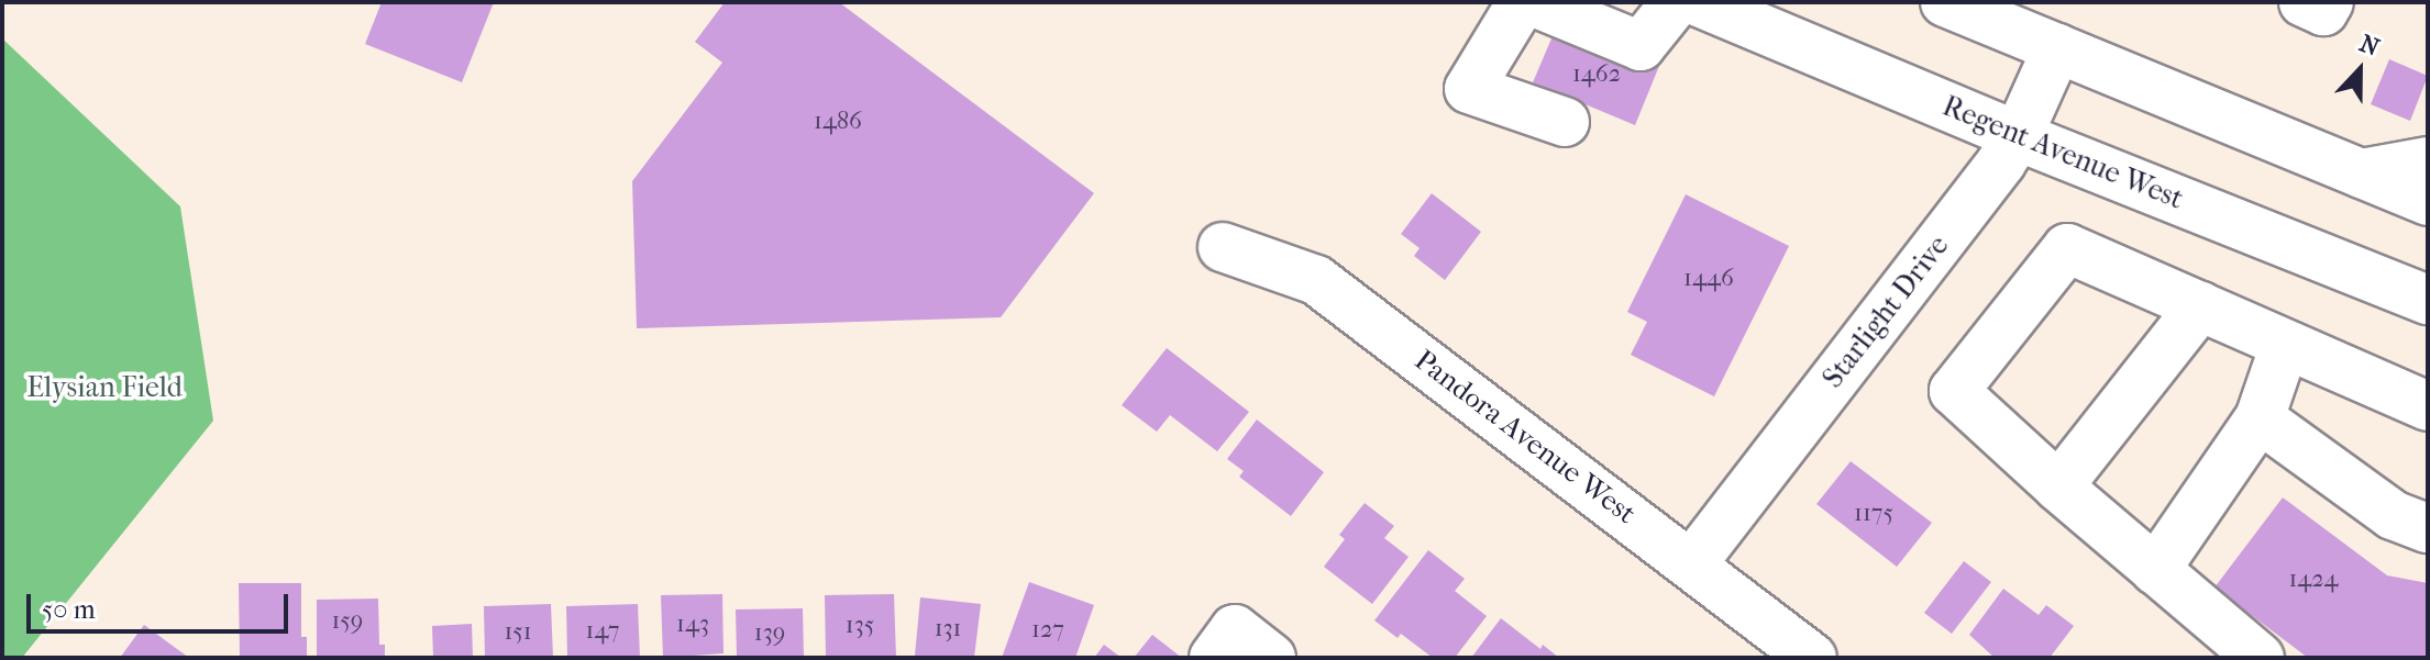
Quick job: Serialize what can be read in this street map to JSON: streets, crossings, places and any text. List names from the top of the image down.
{
  "streets": {
    "street": ["Regent Avenue West", "Starlight Drive", "Pandora Avenue West"]
  },
  "crossings": [
    ["Regent Avenue West", "Starlight Drive"],
    ["Starlight Drive", "Pandora Avenue West"]
  ],
  "parks": ["Elysian Field"],
  "house_numbers": [
    "1462",
    "1486",
    "1446",
    "1175",
    "1424",
    "159",
    "143",
    "135",
    "131",
    "127",
    "147",
    "151",
    "139"
  ],
  "scale_bar": "50 m",
  "north": "top"
}
